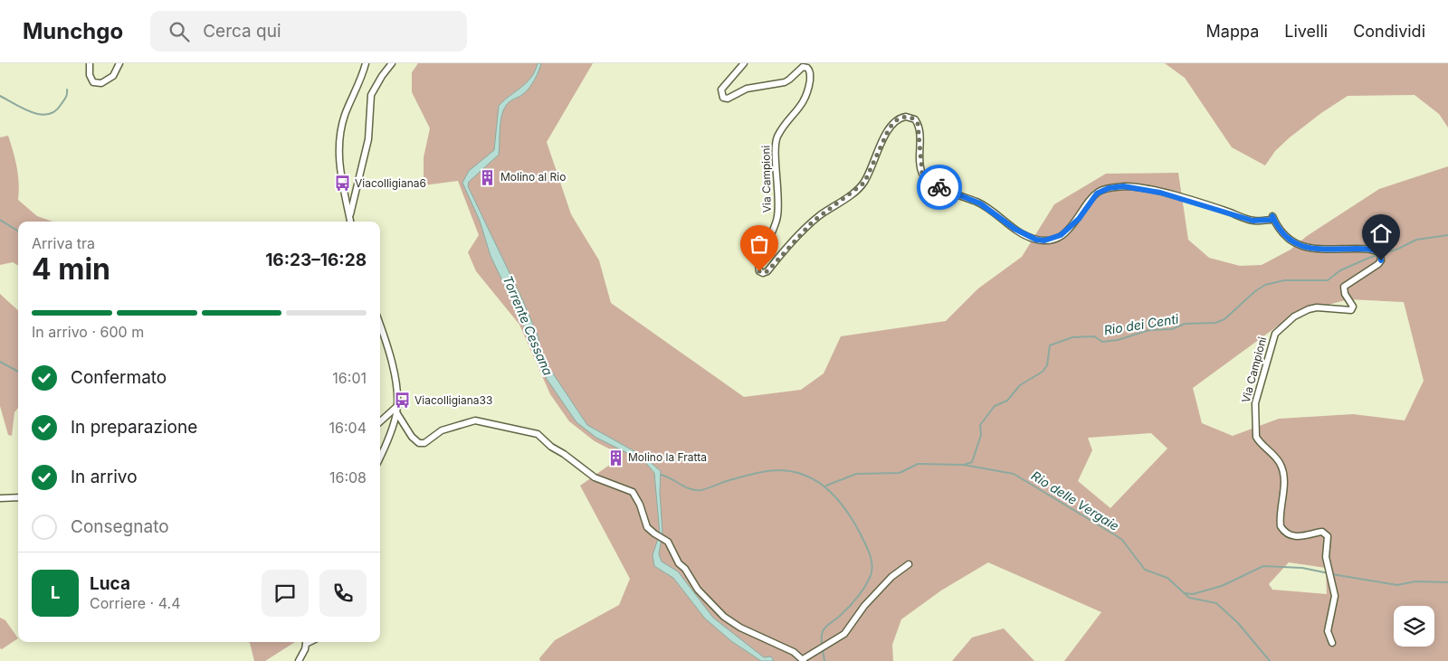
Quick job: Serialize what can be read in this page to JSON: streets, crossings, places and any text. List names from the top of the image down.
{
  "streets": {
    "street": ["Via Campioni"]
  },
  "water": ["Rio dei Centi", "Torrente Cessana", "Rio delle Vergaie"],
  "places": {
    "building": ["Molino al Rio", "Molino la Fratta"],
    "bus stop": ["Viacolligiana6", "Viacolligiana33"]
  },
  "page": {
    "header": "Munchgo",
    "search": "Cerca qui",
    "nav": ["Mappa", "Livelli", "Condividi"],
    "heading": ["4 min", "Arriva tra", "16:23–16:28"],
    "panel": ["Luca", "Corriere · 4.4"],
    "bar": "In arrivo · 600 m",
    "list": [
      ["Confermato", "16:01"],
      ["In preparazione", "16:04"],
      ["In arrivo", "16:08"],
      "Consegnato"
    ],
    "round": "L"
  }
}
